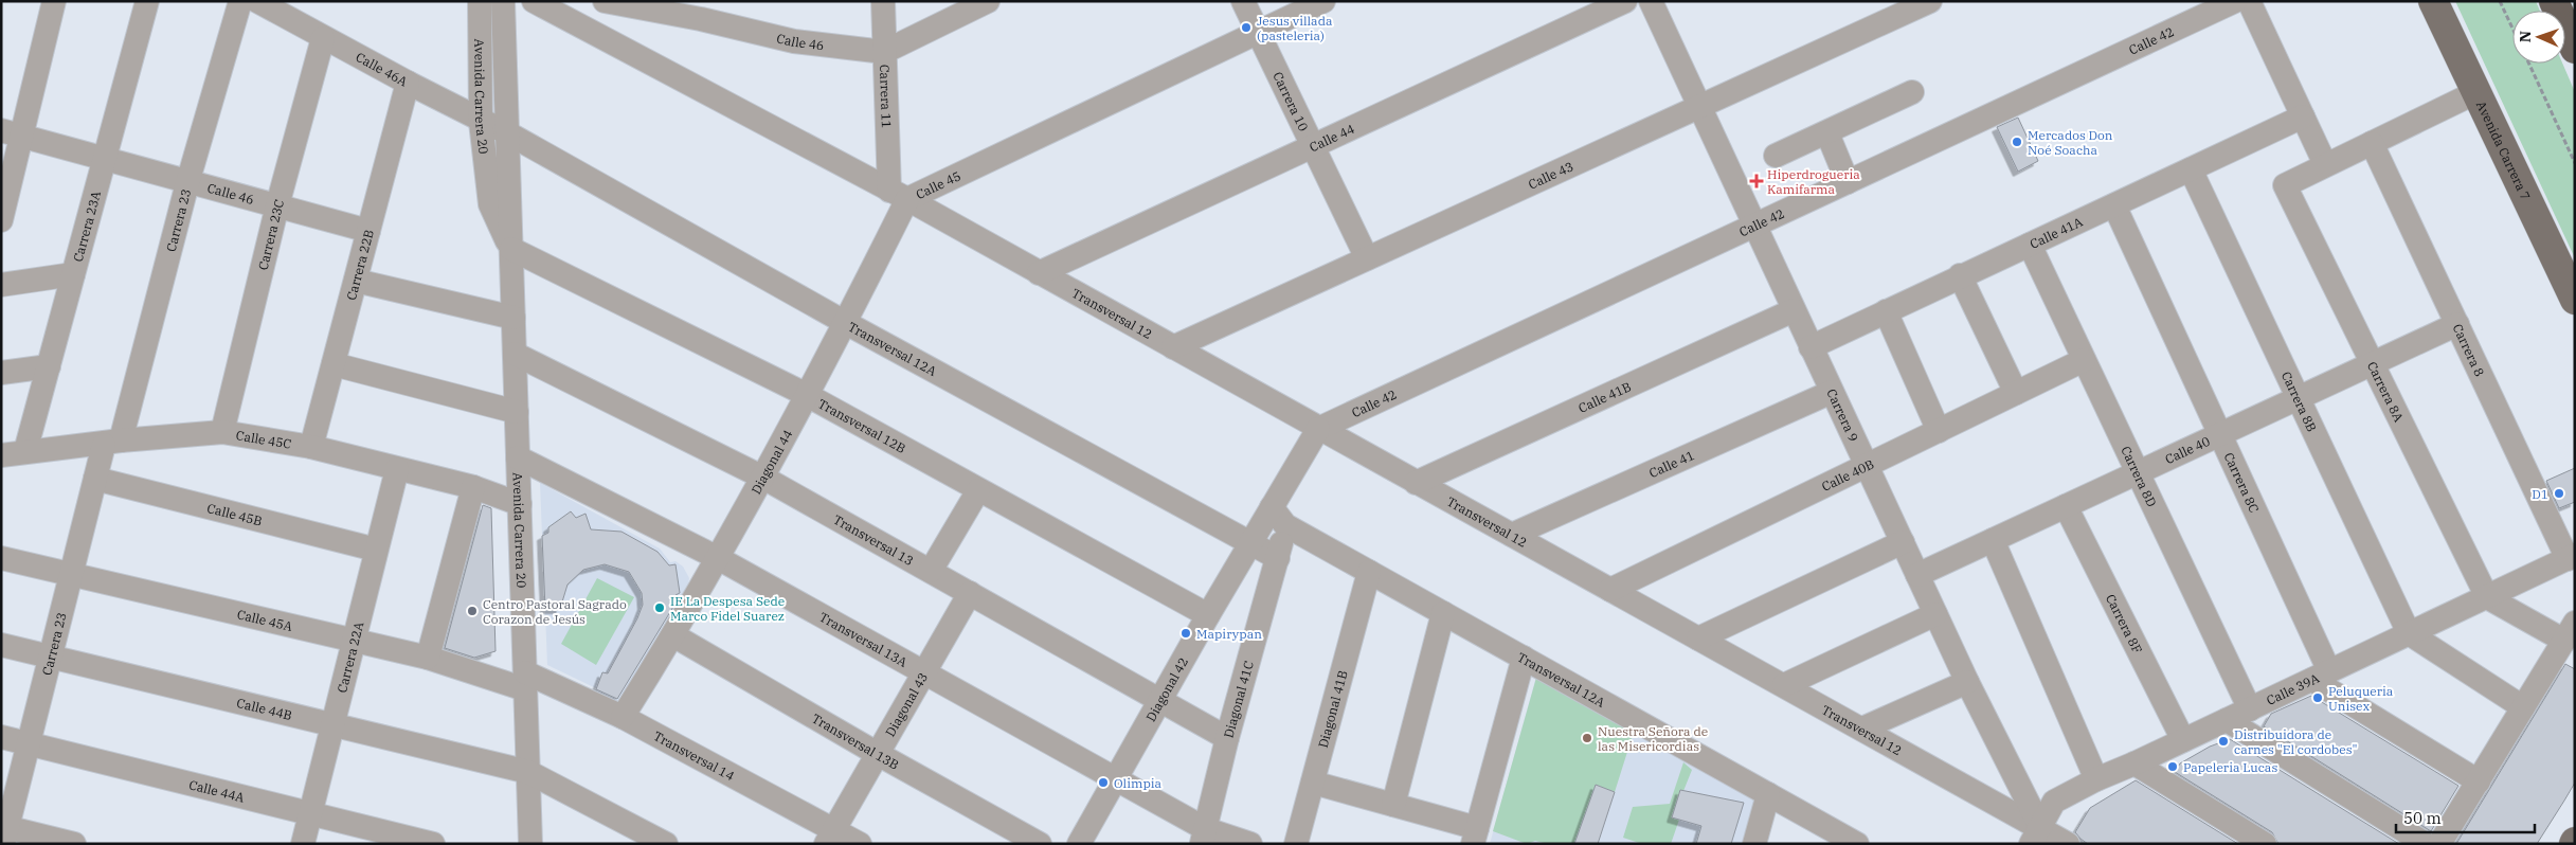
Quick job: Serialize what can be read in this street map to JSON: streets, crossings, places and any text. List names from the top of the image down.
{
  "streets": {
    "main road": ["Avenida Carrera 7"],
    "street": [
      "Calle 42",
      "Calle 46",
      "Calle 46A",
      "Avenida Carrera 20",
      "Carrera 11",
      "Carrera 10",
      "Calle 44",
      "Calle 43",
      "Calle 45",
      "Carrera 23",
      "Carrera 23A",
      "Calle 41A",
      "Carrera 23C",
      "Carrera 22B",
      "Transversal 12",
      "Transversal 12A",
      "Carrera 8",
      "Carrera 8A",
      "Calle 41B",
      "Carrera 8B",
      "Carrera 9",
      "Transversal 12B",
      "Calle 45C",
      "Calle 40",
      "Diagonal 44",
      "Calle 41",
      "Calle 40B",
      "Carrera 8D",
      "Carrera 8C",
      "Calle 45B",
      "Transversal 13",
      "Calle 45A",
      "Carrera 8F",
      "Transversal 13A",
      "Carrera 22A",
      "Calle 39A",
      "Diagonal 42",
      "Diagonal 41C",
      "Diagonal 43",
      "Calle 44B",
      "Diagonal 41B",
      "Transversal 13B",
      "Transversal 14",
      "Calle 44A"
    ]
  },
  "crossings": [
    ["Calle 42", "Transversal 12"],
    ["Calle 42", "Carrera 9"],
    ["Calle 46", "Carrera 11"],
    ["Calle 46", "Carrera 23"],
    ["Calle 46", "Carrera 23A"],
    ["Calle 46", "Carrera 23C"],
    ["Calle 46", "Carrera 22B"],
    ["Calle 46A", "Avenida Carrera 20"],
    ["Calle 46A", "Carrera 23C"],
    ["Calle 46A", "Carrera 22B"],
    ["Calle 46A", "Transversal 12A"],
    ["Avenida Carrera 20", "Transversal 12A"],
    ["Avenida Carrera 20", "Transversal 12B"],
    ["Avenida Carrera 20", "Calle 45C"],
    ["Avenida Carrera 20", "Transversal 13"],
    ["Avenida Carrera 20", "Calle 45A"],
    ["Avenida Carrera 20", "Transversal 13A"],
    ["Avenida Carrera 20", "Calle 44B"],
    ["Avenida Carrera 20", "Transversal 14"],
    ["Carrera 11", "Calle 45"],
    ["Carrera 11", "Transversal 12"],
    ["Carrera 11", "Diagonal 44"],
    ["Carrera 10", "Calle 44"],
    ["Carrera 10", "Calle 43"],
    ["Carrera 10", "Calle 45"],
    ["Calle 44", "Transversal 12"],
    ["Calle 43", "Transversal 12"],
    ["Calle 43", "Carrera 9"],
    ["Calle 45", "Transversal 12"],
    ["Calle 45", "Diagonal 44"],
    ["Carrera 23", "Calle 45C"],
    ["Carrera 23", "Calle 45B"],
    ["Carrera 23", "Calle 45A"],
    ["Carrera 23", "Calle 44B"],
    ["Carrera 23", "Calle 44A"],
    ["Carrera 23A", "Calle 45C"],
    ["Calle 41A", "Carrera 8B"],
    ["Calle 41A", "Carrera 9"],
    ["Calle 41A", "Carrera 8D"],
    ["Calle 41A", "Carrera 8C"],
    ["Carrera 23C", "Calle 45C"],
    ["Carrera 22B", "Calle 45C"],
    ["Transversal 12", "Calle 41B"],
    ["Transversal 12", "Carrera 9"],
    ["Transversal 12", "Diagonal 44"],
    ["Transversal 12", "Calle 41"],
    ["Transversal 12", "Calle 40B"],
    ["Transversal 12", "Calle 39A"],
    ["Transversal 12A", "Diagonal 44"],
    ["Transversal 12A", "Diagonal 42"],
    ["Transversal 12A", "Diagonal 41C"],
    ["Transversal 12A", "Diagonal 41B"],
    ["Carrera 8", "Calle 40"],
    ["Carrera 8", "Calle 39A"],
    ["Carrera 8A", "Calle 40"],
    ["Carrera 8A", "Calle 39A"],
    ["Calle 41B", "Carrera 9"],
    ["Carrera 8B", "Calle 40"],
    ["Carrera 8B", "Calle 39A"],
    ["Carrera 9", "Calle 40"],
    ["Carrera 9", "Calle 41"],
    ["Carrera 9", "Calle 40B"],
    ["Carrera 9", "Calle 39A"],
    ["Transversal 12B", "Diagonal 44"],
    ["Transversal 12B", "Diagonal 42"],
    ["Calle 45C", "Carrera 22A"],
    ["Calle 40", "Carrera 8D"],
    ["Calle 40", "Carrera 8C"],
    ["Calle 40", "Carrera 8F"],
    ["Diagonal 44", "Transversal 13"],
    ["Diagonal 44", "Transversal 13A"],
    ["Diagonal 44", "Transversal 13B"],
    ["Diagonal 44", "Transversal 14"],
    ["Calle 40B", "Carrera 8D"],
    ["Carrera 8D", "Calle 39A"],
    ["Carrera 8C", "Calle 39A"],
    ["Calle 45B", "Carrera 22A"],
    ["Transversal 13", "Diagonal 42"],
    ["Transversal 13", "Diagonal 41C"],
    ["Transversal 13", "Diagonal 43"],
    ["Calle 45A", "Carrera 22A"],
    ["Calle 45A", "Transversal 14"],
    ["Carrera 8F", "Calle 39A"],
    ["Transversal 13A", "Diagonal 42"],
    ["Transversal 13A", "Diagonal 41C"],
    ["Transversal 13A", "Diagonal 43"],
    ["Carrera 22A", "Calle 44B"],
    ["Carrera 22A", "Calle 44A"],
    ["Diagonal 42", "Diagonal 41C"],
    ["Diagonal 43", "Transversal 13B"],
    ["Diagonal 43", "Transversal 14"]
  ],
  "places": {
    "other": [
      "Jesus villada (pasteleria)",
      "Mercados Don Noé Soacha",
      "D1",
      "IE La Despesa Sede Marco Fidel Suarez",
      "Centro Pastoral Sagrado Corazon de Jesús",
      "Mapirypan",
      "Peluqueria Unisex",
      "Nuestra Señora de las Misericordias",
      "Distribuidora de carnes \"El cordobes\"",
      "Papeleria Lucas",
      "Olimpia"
    ],
    "health": ["Hiperdrogueria Kamifarma"]
  },
  "scale_bar": "50 m",
  "north": "left"
}
